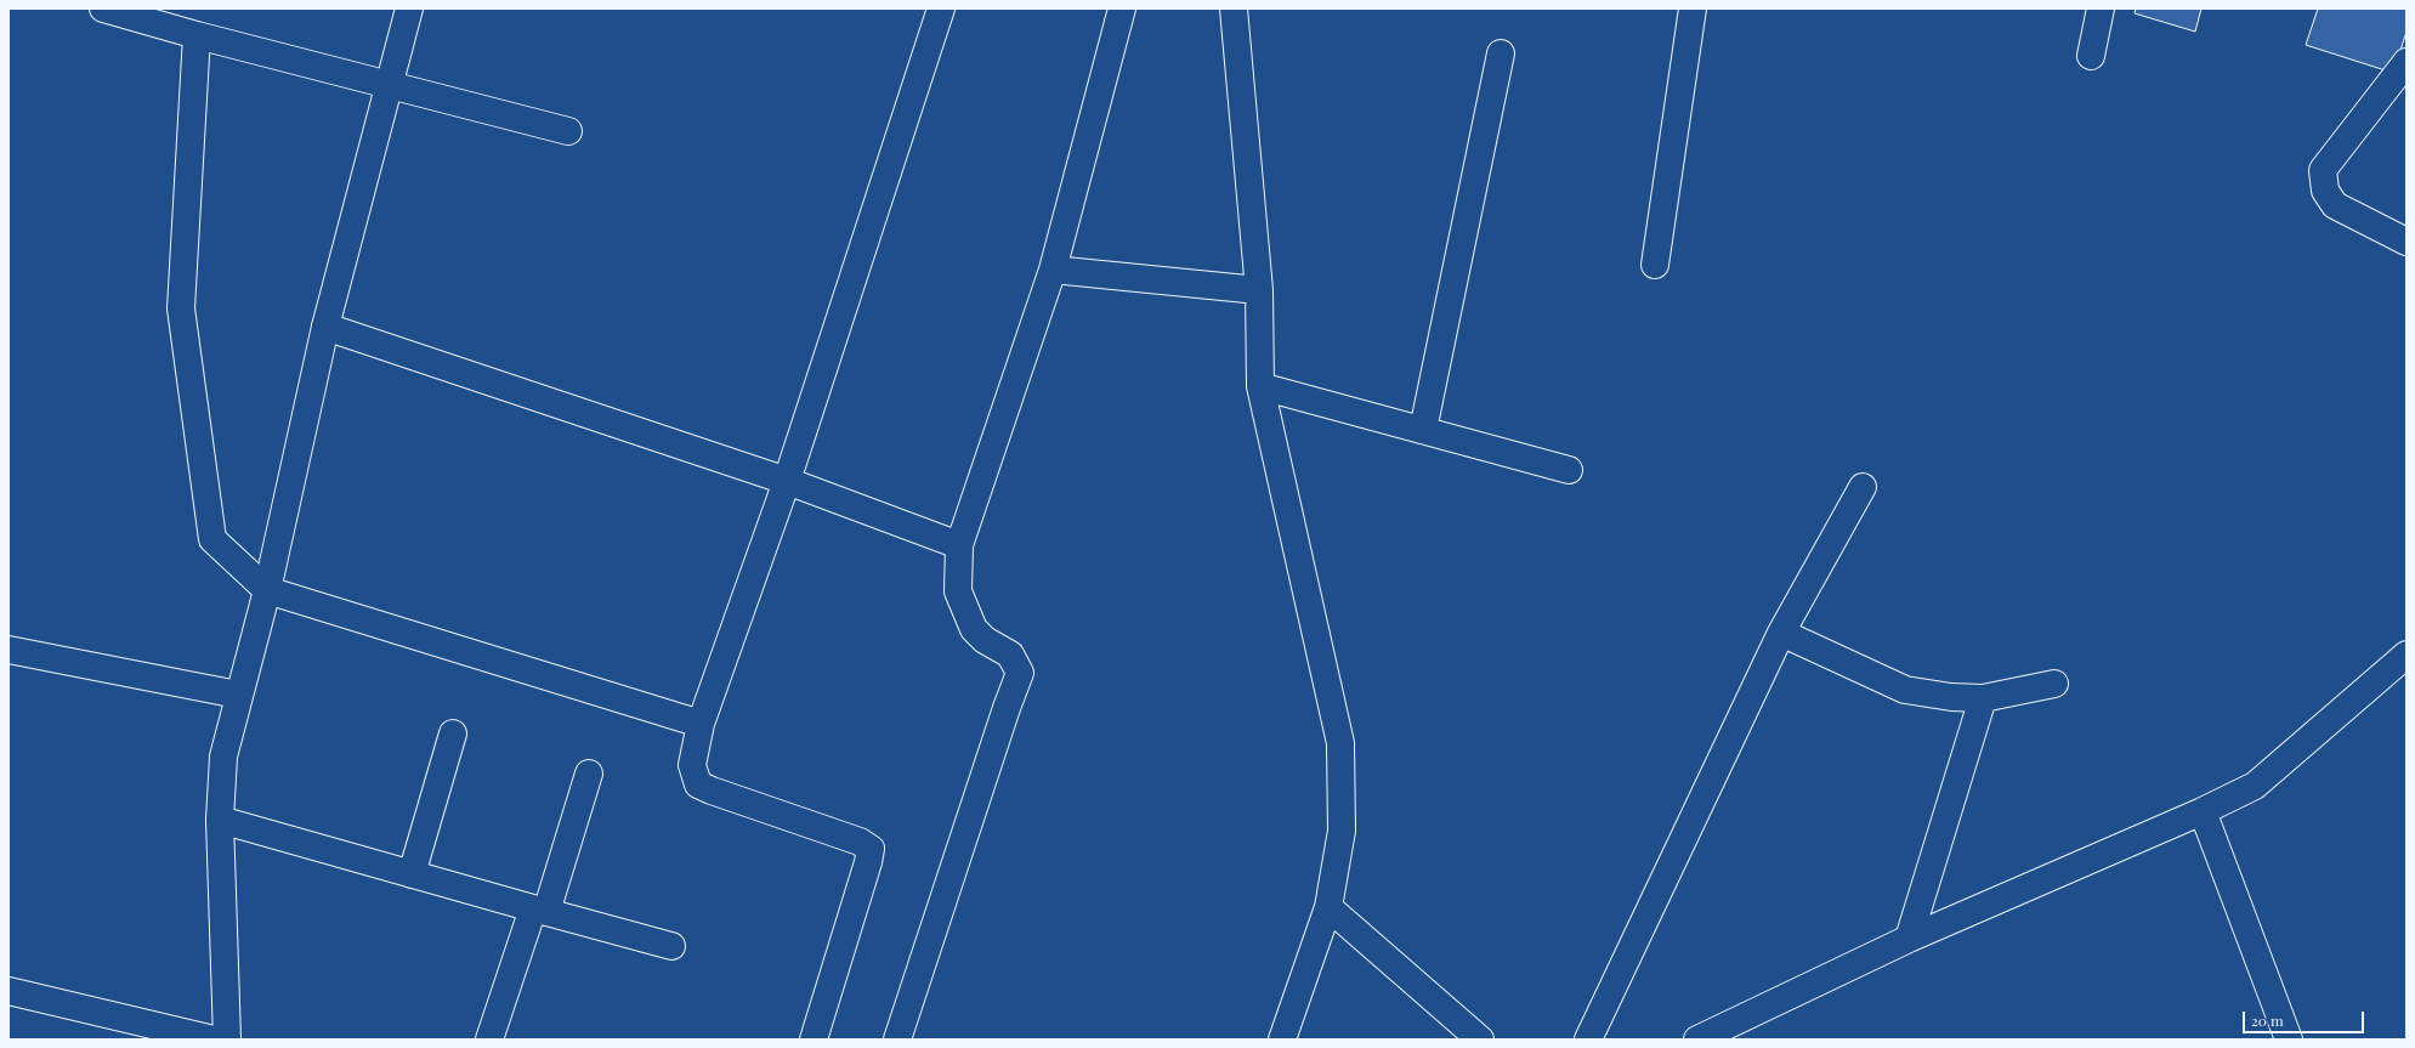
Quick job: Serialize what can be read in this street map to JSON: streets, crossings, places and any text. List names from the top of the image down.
{
  "scale_bar": "20 m"
}
